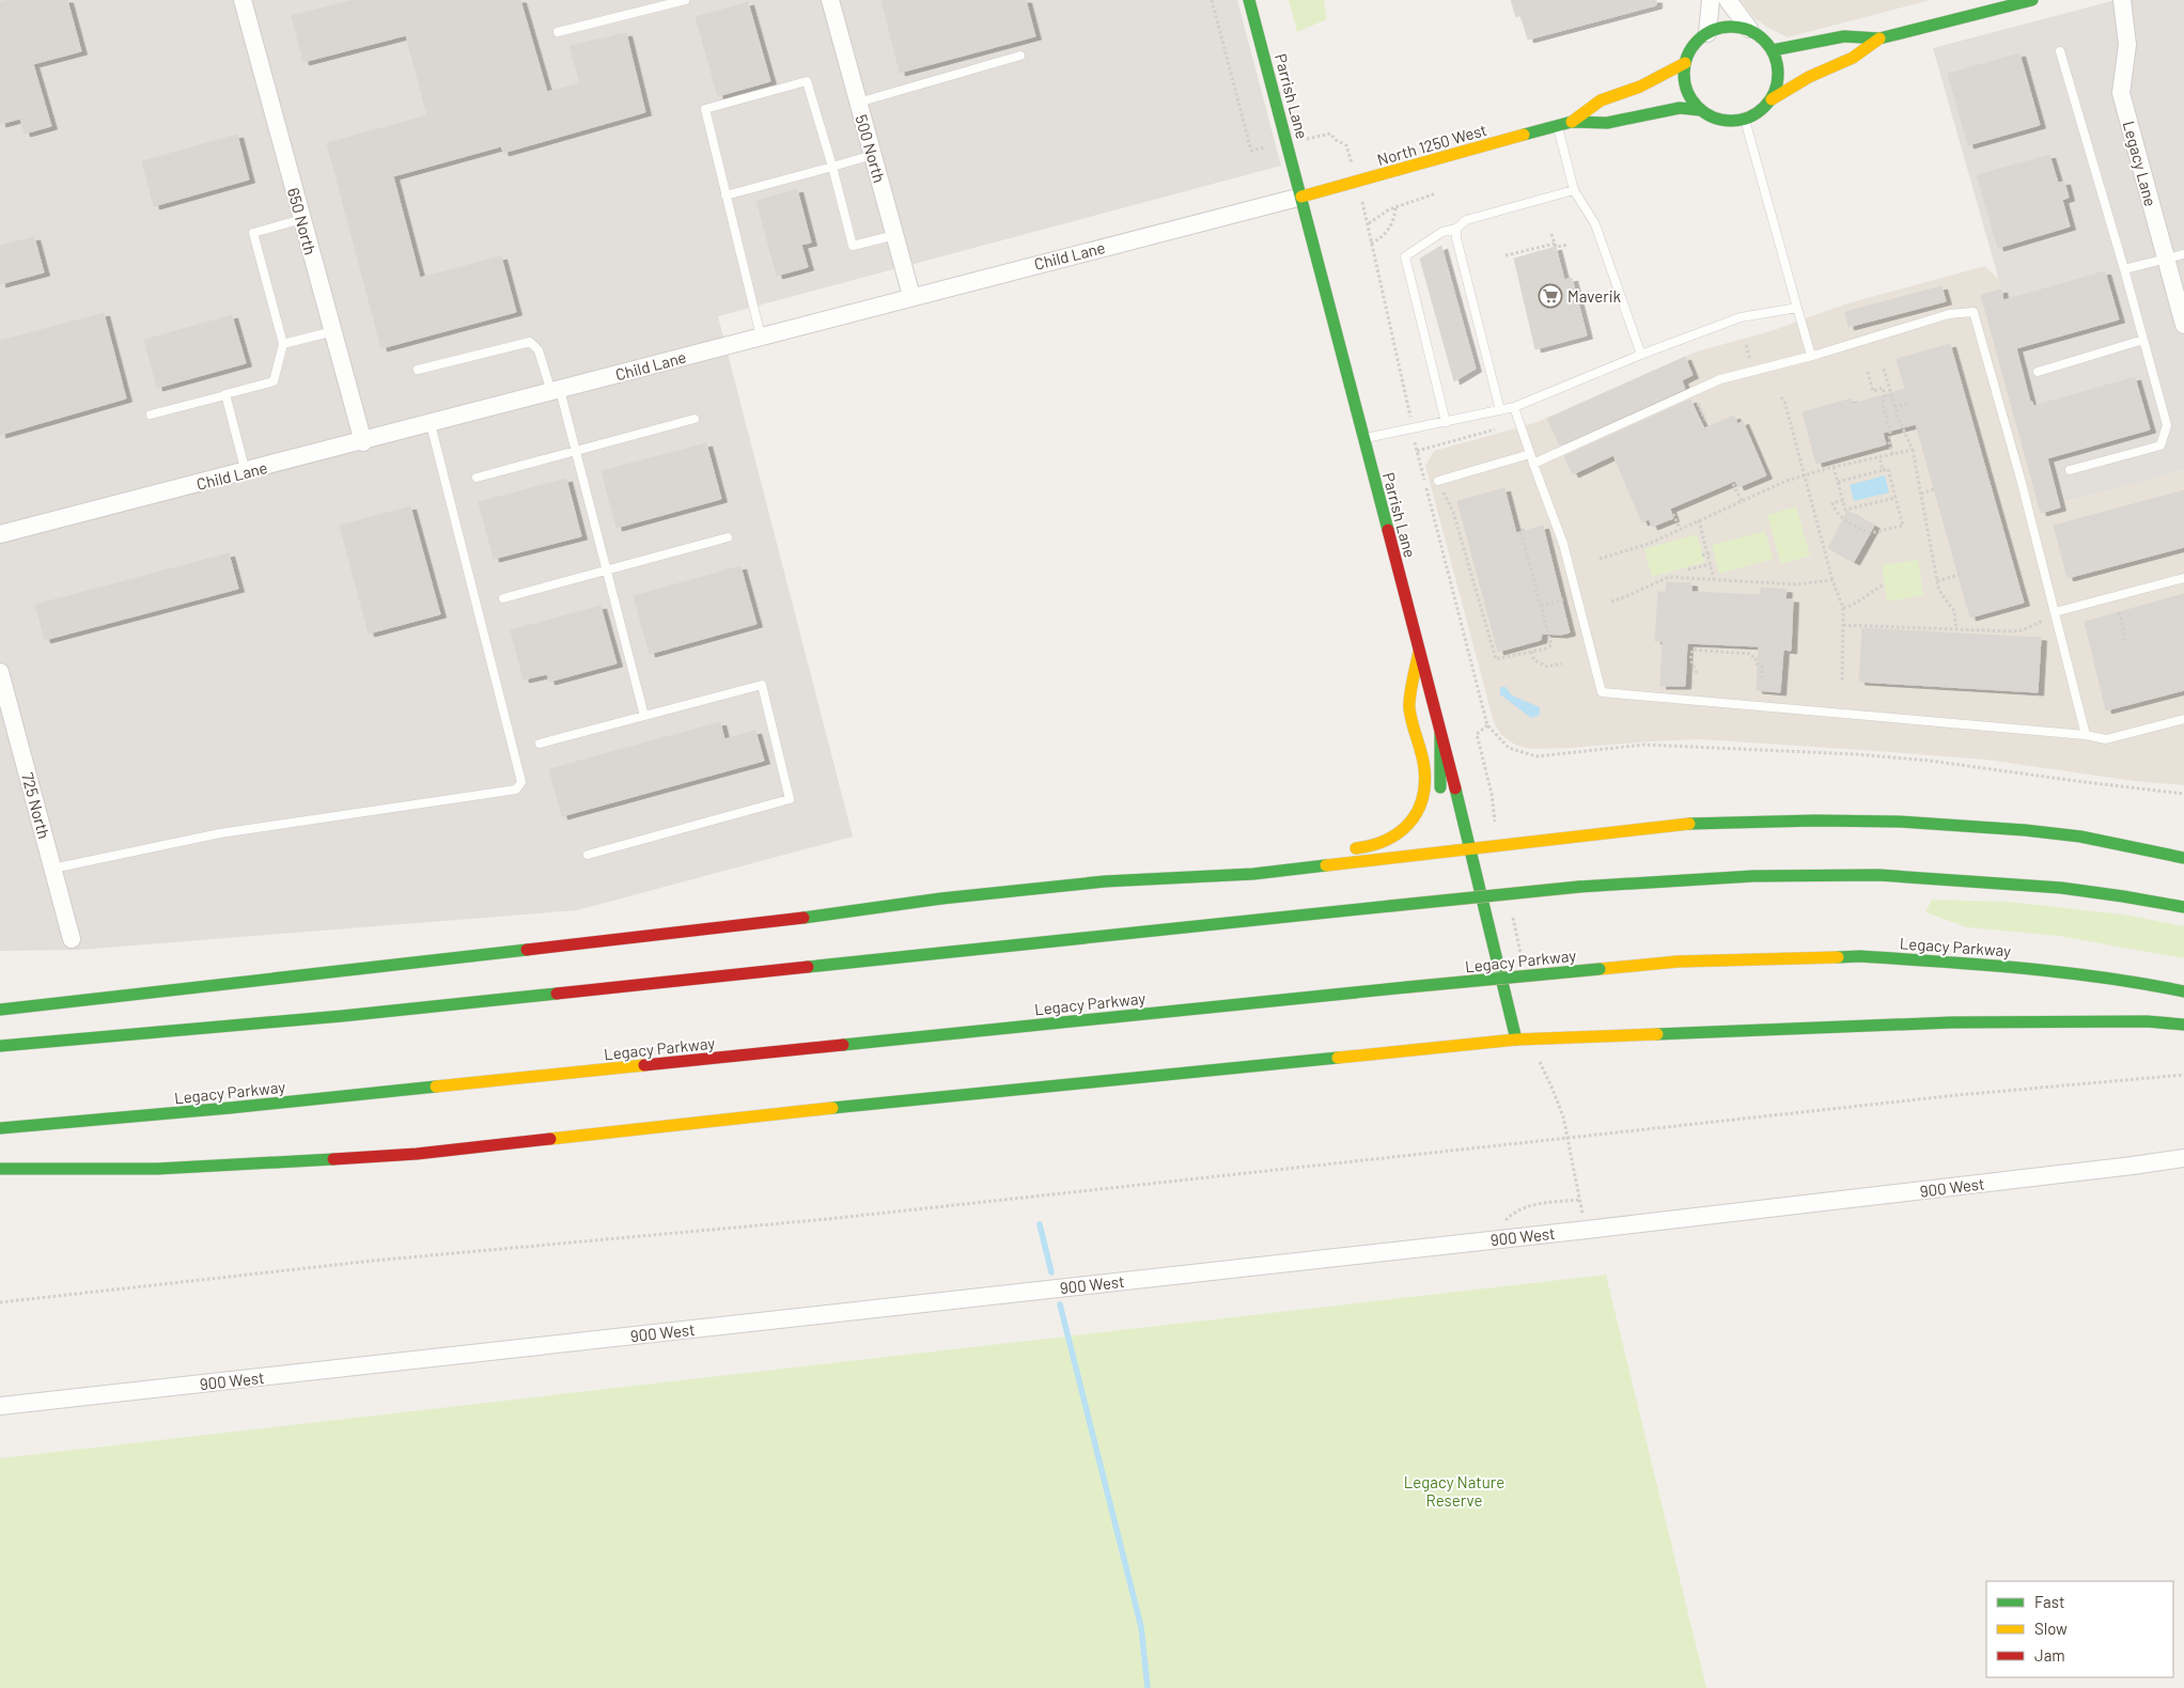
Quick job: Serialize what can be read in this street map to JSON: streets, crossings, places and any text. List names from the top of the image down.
{
  "streets": {
    "main road": ["Parrish Lane", "North 1250 West", "Legacy Parkway"],
    "street": [
      "500 North",
      "Legacy Lane",
      "650 North",
      "Child Lane",
      "725 North",
      "900 West"
    ]
  },
  "crossings": [
    ["Parrish Lane", "North 1250 West"],
    ["Parrish Lane", "Child Lane"],
    ["North 1250 West", "Child Lane"],
    ["500 North", "Child Lane"],
    ["650 North", "Child Lane"]
  ],
  "parks": ["Legacy Nature Reserve"],
  "places": {
    "supermarket": ["Maverik"]
  },
  "legend": ["Fast", "Slow", "Jam"]
}
